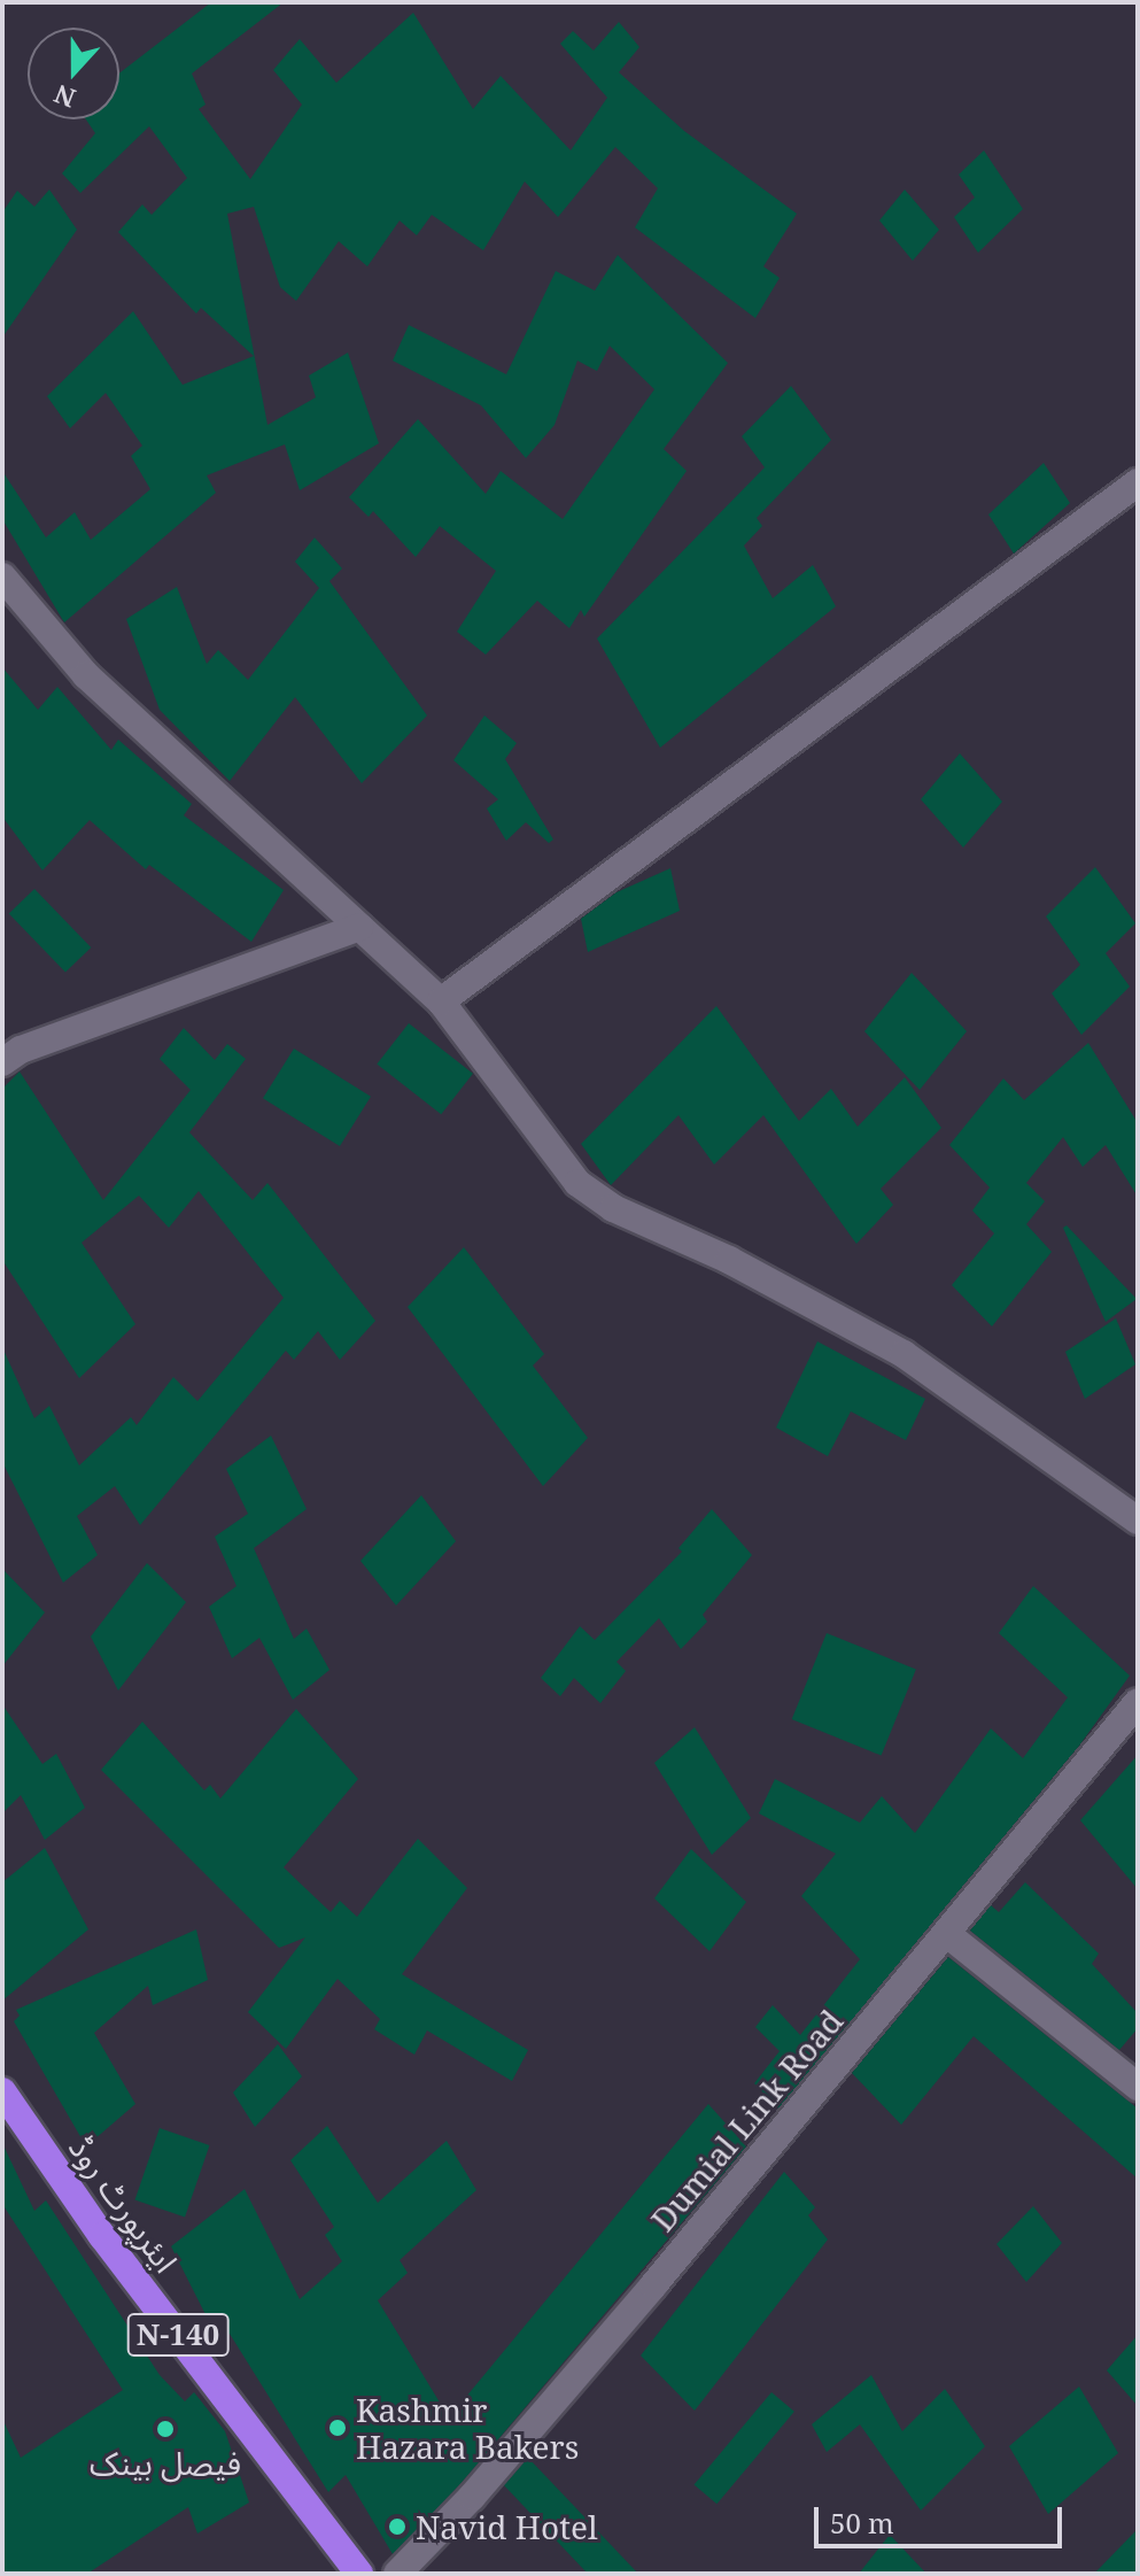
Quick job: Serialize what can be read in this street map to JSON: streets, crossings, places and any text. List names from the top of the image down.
{
  "streets": {
    "highway": ["ایئرپورٹ روڈ", "N-140"],
    "street": ["Dumial Link Road"]
  },
  "places": ["Kashmir Hazara Bakers", "فیصل بینک", "Navid Hotel"],
  "scale_bar": "50 m",
  "north": "bottom"
}
